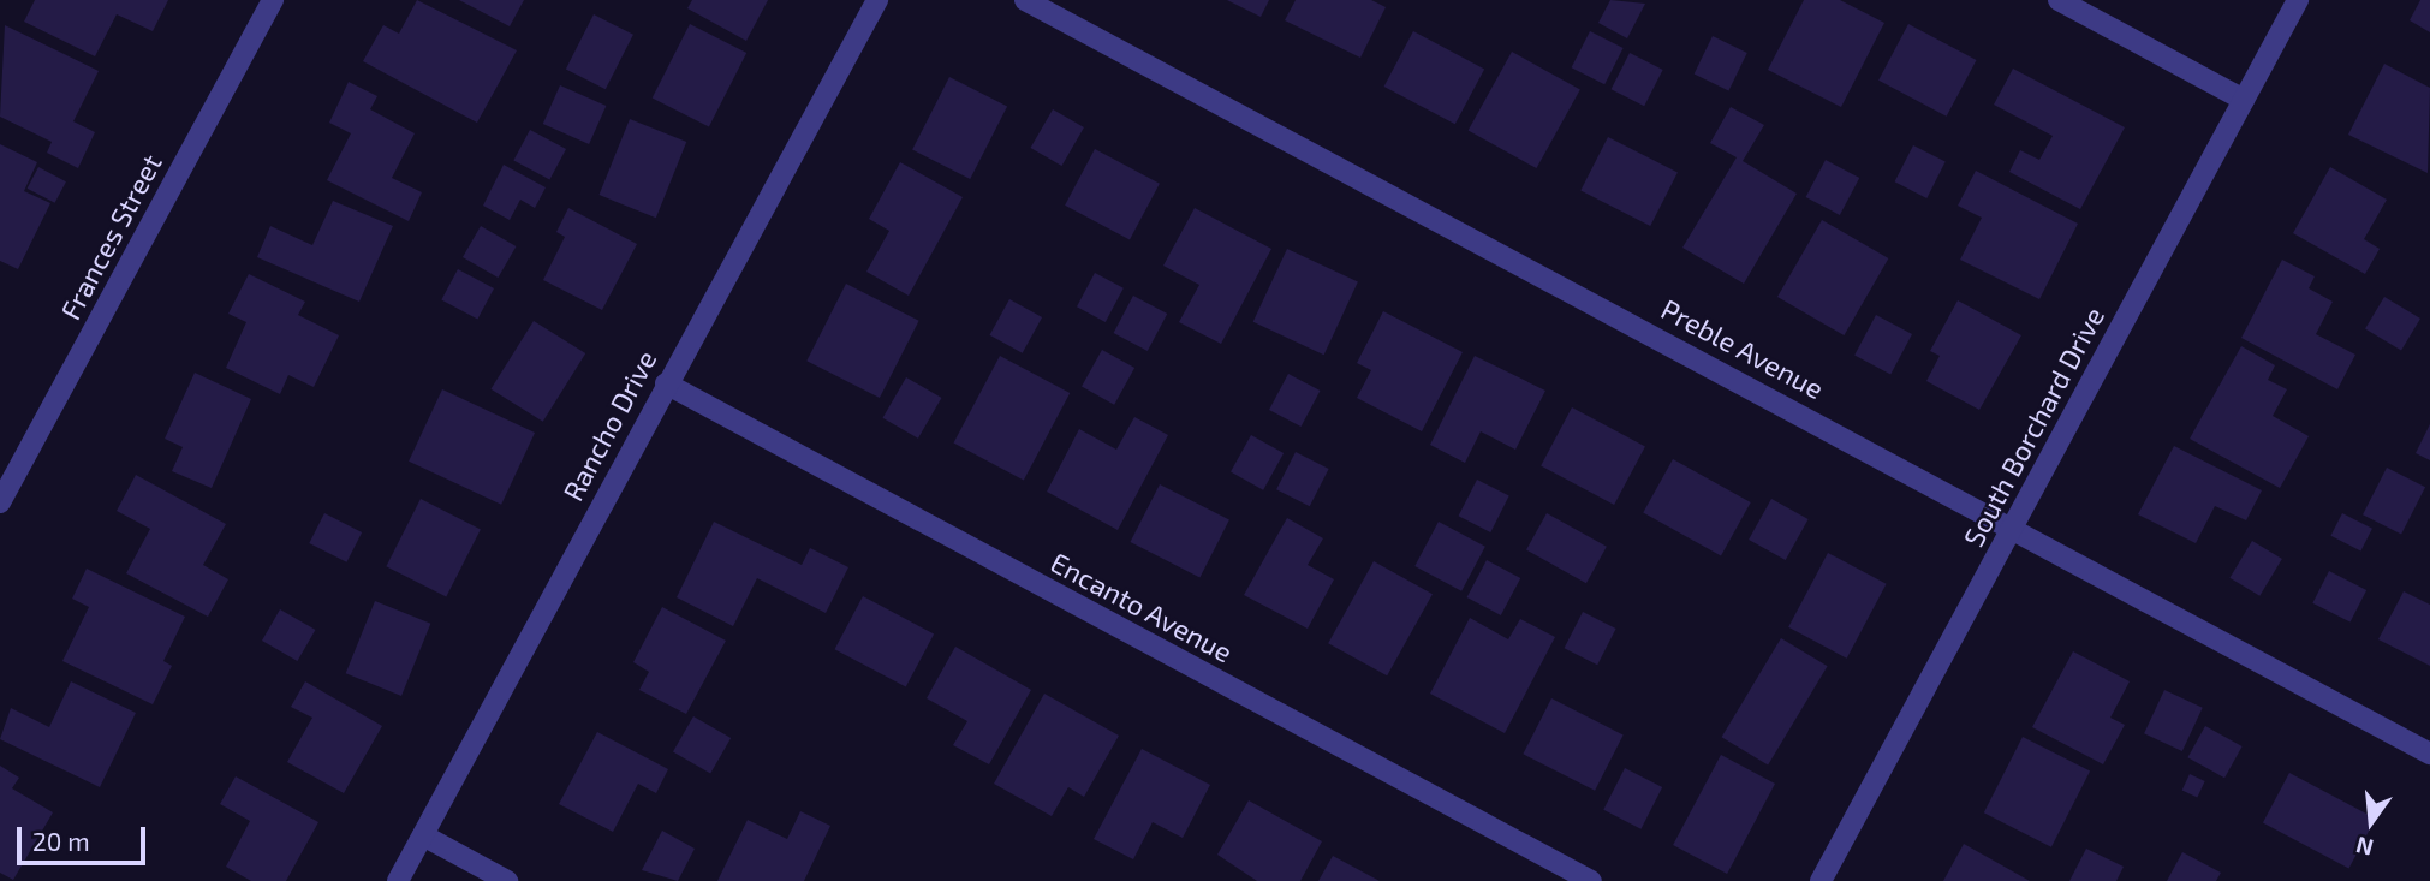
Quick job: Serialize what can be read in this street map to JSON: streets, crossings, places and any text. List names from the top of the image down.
{
  "streets": {
    "street": [
      "Frances Street",
      "Preble Avenue",
      "Rancho Drive",
      "South Borchard Drive",
      "Encanto Avenue"
    ]
  },
  "crossings": [
    ["Preble Avenue", "South Borchard Drive"],
    ["Rancho Drive", "Encanto Avenue"]
  ],
  "scale_bar": "20 m",
  "north": "bottom"
}
